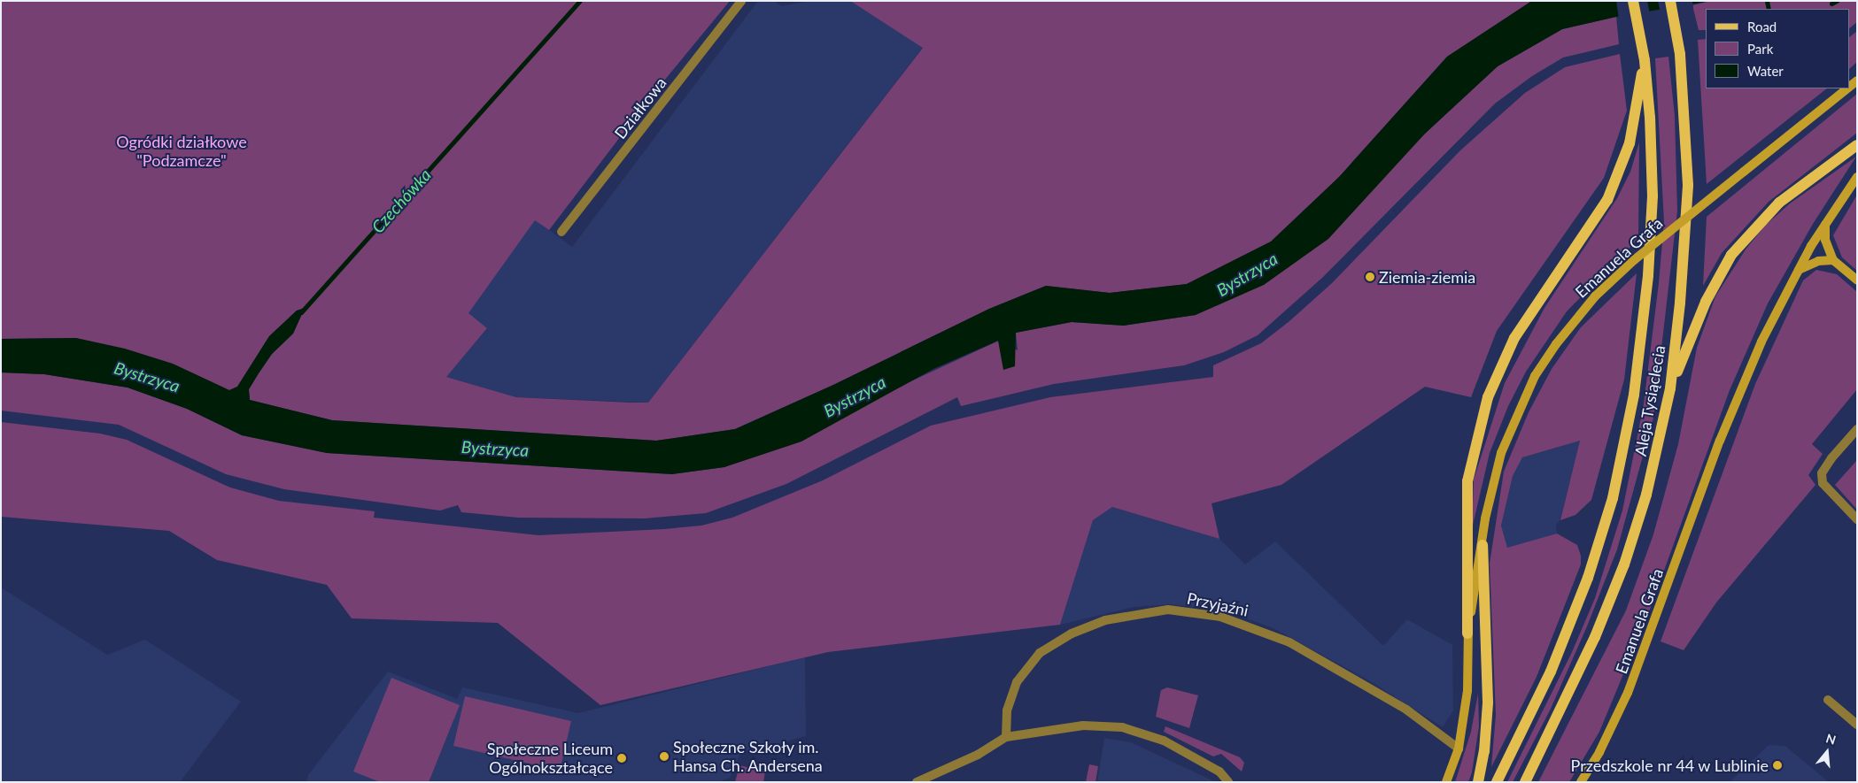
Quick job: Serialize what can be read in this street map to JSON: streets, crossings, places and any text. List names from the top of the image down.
{
  "streets": {
    "main road": ["Emanuela Grafa", "Aleja Tysiąclecia"],
    "street": ["Działkowa", "Przyjaźni"]
  },
  "crossings": [
    ["Emanuela Grafa", "Przyjaźni"]
  ],
  "water": ["Czechówka", "Bystrzyca"],
  "parks": ["Ogródki działkowe \"Podzamcze\""],
  "places": [
    "Ziemia-ziemia",
    "Społeczne Szkoły im. Hansa Ch. Andersena",
    "Społeczne Liceum Ogólnokształcące",
    "Przedszkole nr 44 w Lublinie"
  ],
  "legend": ["Road", "Park", "Water"],
  "north": "top"
}
